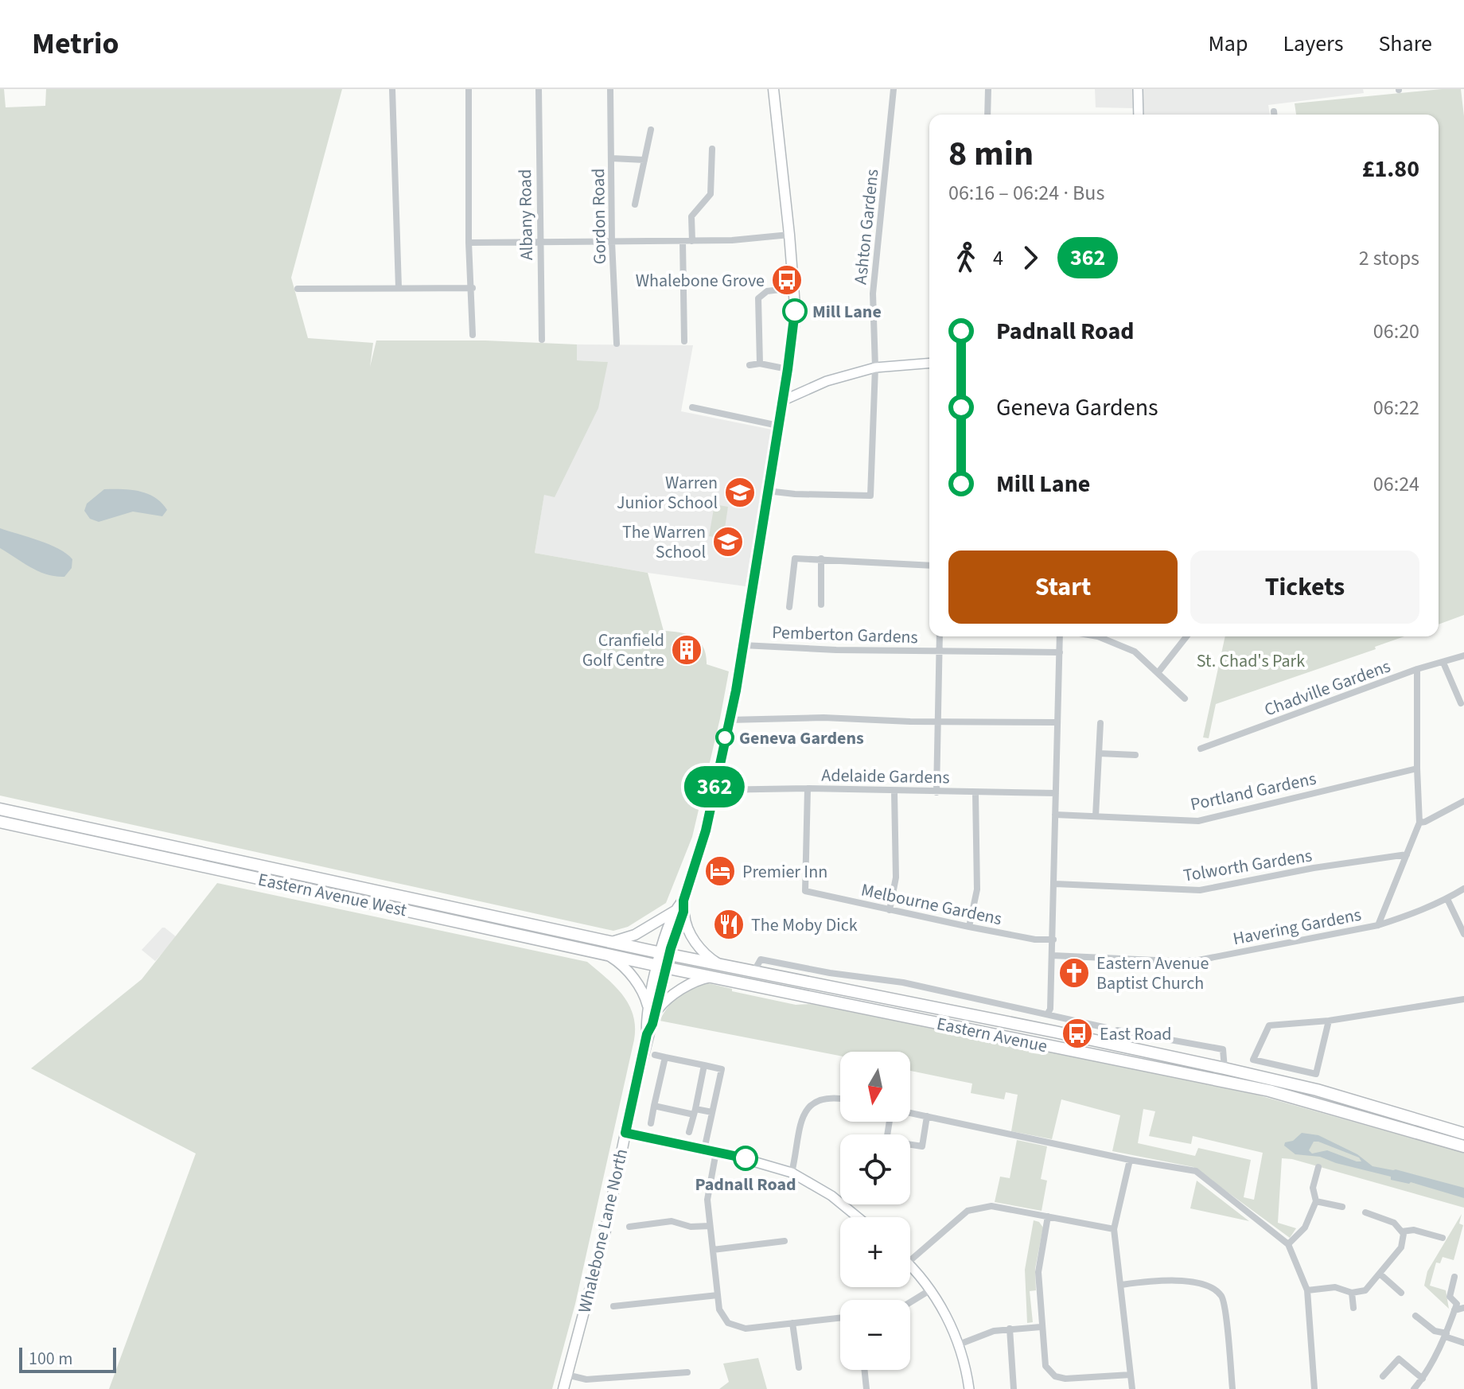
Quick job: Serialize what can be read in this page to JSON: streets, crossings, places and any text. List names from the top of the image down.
{
  "streets": {
    "highway": ["Eastern Avenue West", "Eastern Avenue"],
    "main road": ["Whalebone Lane North"],
    "street": [
      "Albany Road",
      "Gordon Road",
      "Ashton Gardens",
      "Pemberton Gardens",
      "Chadville Gardens",
      "Adelaide Gardens",
      "Portland Gardens",
      "Tolworth Gardens",
      "Melbourne Gardens",
      "Havering Gardens"
    ]
  },
  "crossings": [
    ["Ashton Gardens", "Whalebone Lane North"],
    ["Pemberton Gardens", "Whalebone Lane North"],
    ["Adelaide Gardens", "Melbourne Gardens"],
    ["Adelaide Gardens", "Whalebone Lane North"],
    ["Eastern Avenue West", "Eastern Avenue"],
    ["Eastern Avenue West", "Whalebone Lane North"],
    ["Eastern Avenue", "Whalebone Lane North"]
  ],
  "parks": ["St. Chad's Park"],
  "places": {
    "bus stop": ["Whalebone Grove", "East Road"],
    "other": ["Mill Lane", "Geneva Gardens", "Padnall Road"],
    "school or university": ["Warren Junior School", "The Warren School"],
    "building": ["Cranfield Golf Centre"],
    "hotel": ["Premier Inn"],
    "restaurant": ["The Moby Dick"],
    "church": ["Eastern Avenue Baptist Church"]
  },
  "lines": ["bus line 362"],
  "scale_bar": "100 m",
  "north": "bottom",
  "page": {
    "header": "Metrio",
    "nav": ["Map", "Layers", "Share"],
    "on_map": "362",
    "heading": ["8 min", "06:16 – 06:24 · Bus", "£1.80"],
    "legs": ["4", "362", "2 stops"],
    "list": [
      {
        "name": "Padnall Road",
        "value": "06:20"
      },
      {
        "name": "Geneva Gardens",
        "value": "06:22"
      },
      {
        "name": "Mill Lane",
        "value": "06:24"
      }
    ],
    "buttons": ["Start", "Tickets"],
    "map_buttons": ["+", "−"],
    "scale": "100 m"
  }
}
